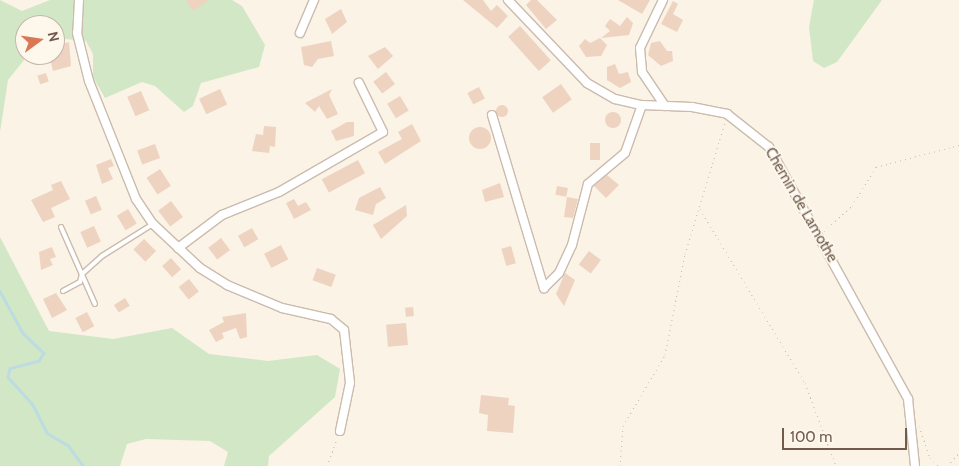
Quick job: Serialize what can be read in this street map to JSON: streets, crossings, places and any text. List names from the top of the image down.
{
  "streets": {
    "street": ["Chemin de Lamothe"]
  },
  "scale_bar": "100 m",
  "north": "right"
}
